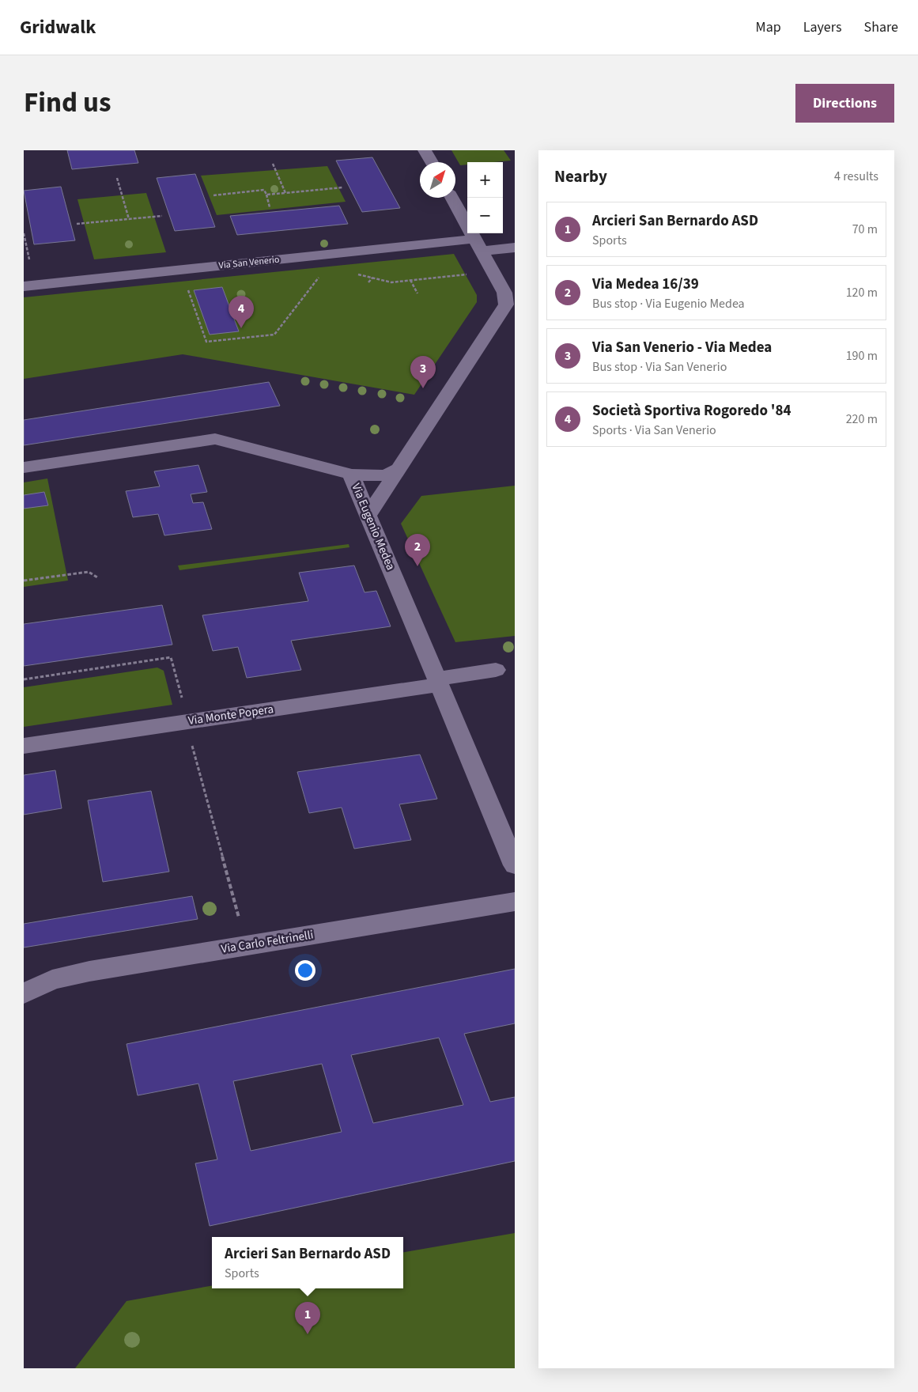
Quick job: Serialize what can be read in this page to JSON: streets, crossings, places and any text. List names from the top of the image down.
{
  "streets": {
    "street": [
      "Via San Venerio",
      "Via Eugenio Medea",
      "Via Monte Popera",
      "Via Carlo Feltrinelli"
    ]
  },
  "crossings": [
    ["Via Eugenio Medea", "Via Monte Popera"]
  ],
  "north": "top right",
  "page": {
    "header": "Gridwalk",
    "nav": ["Map", "Layers", "Share"],
    "title": "Find us",
    "buttons": "Directions",
    "heading": ["Nearby", "4 results"],
    "map_buttons": ["+", "−"],
    "list": [
      {
        "mark": "1",
        "name": "Arcieri San Bernardo ASD",
        "note": "Sports",
        "value": "70 m"
      },
      {
        "mark": "2",
        "name": "Via Medea 16/39",
        "note": "Bus stop · Via Eugenio Medea",
        "value": "120 m"
      },
      {
        "mark": "3",
        "name": "Via San Venerio - Via Medea",
        "note": "Bus stop · Via San Venerio",
        "value": "190 m"
      },
      {
        "mark": "4",
        "name": "Società Sportiva Rogoredo '84",
        "note": "Sports · Via San Venerio",
        "value": "220 m"
      }
    ],
    "pins": [
      "4",
      "3",
      "2",
      "1"
    ],
    "popup": ["Arcieri San Bernardo ASD", "Sports"]
  }
}
